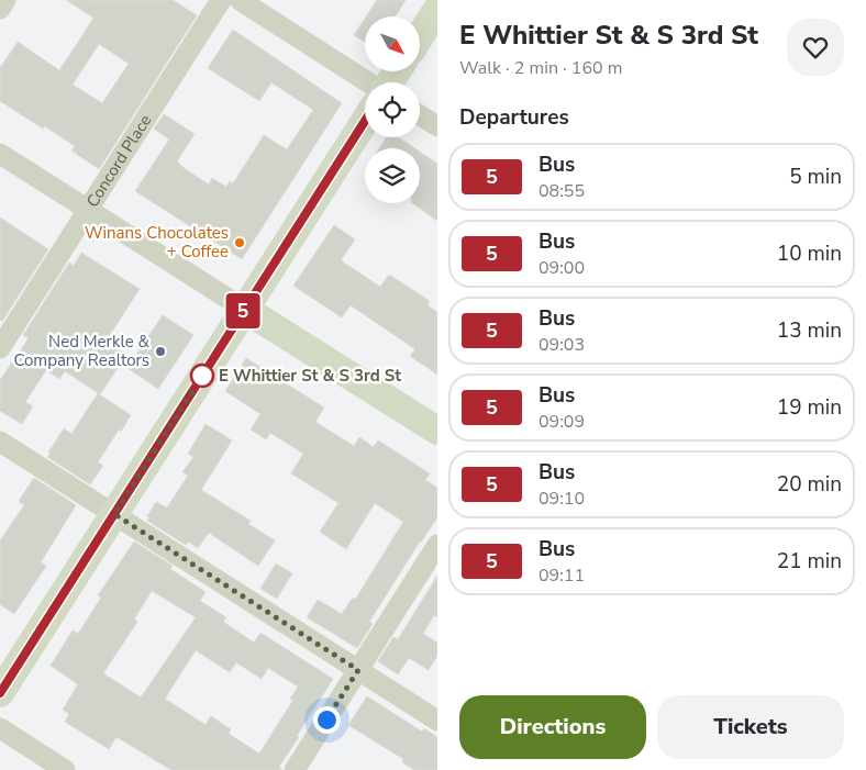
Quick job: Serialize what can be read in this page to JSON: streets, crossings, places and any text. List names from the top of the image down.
{
  "streets": {
    "street": ["Concord Place"]
  },
  "places": ["Winans Chocolates + Coffee", "Ned Merkle & Company Realtors", "E Whittier St & S 3rd St"],
  "lines": ["bus line 5"],
  "north": "bottom right",
  "page": {
    "on_map": "5",
    "heading": [
      ["E Whittier St & S 3rd St", "Walk · 2 min · 160 m"],
      "Departures"
    ],
    "list": [
      {
        "mark": "5",
        "name": "Bus",
        "note": "08:55",
        "value": "5 min"
      },
      {
        "mark": "5",
        "name": "Bus",
        "note": "09:00",
        "value": "10 min"
      },
      {
        "mark": "5",
        "name": "Bus",
        "note": "09:03",
        "value": "13 min"
      },
      {
        "mark": "5",
        "name": "Bus",
        "note": "09:09",
        "value": "19 min"
      },
      {
        "mark": "5",
        "name": "Bus",
        "note": "09:10",
        "value": "20 min"
      },
      {
        "mark": "5",
        "name": "Bus",
        "note": "09:11",
        "value": "21 min"
      }
    ],
    "buttons": ["Directions", "Tickets"]
  }
}
